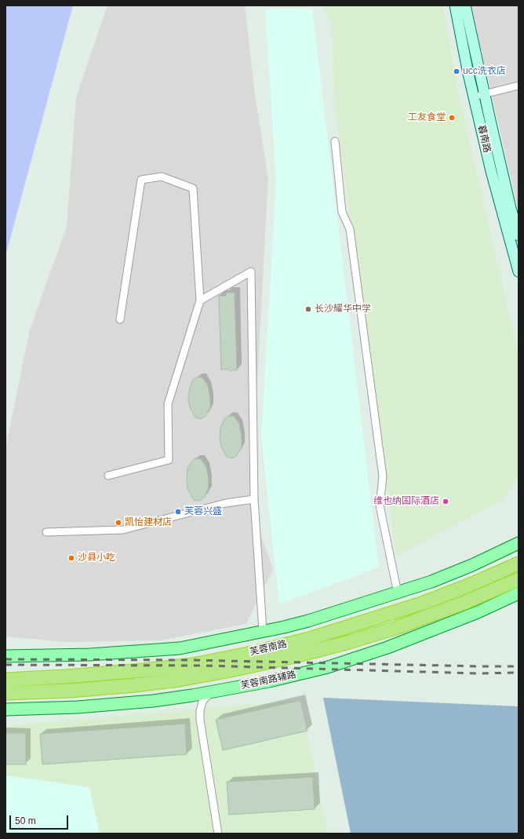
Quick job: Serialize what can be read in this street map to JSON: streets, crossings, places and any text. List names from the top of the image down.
{
  "streets": {
    "highway": ["芙蓉南路"],
    "main road": ["暮南路", "芙蓉南路辅路"]
  },
  "places": [
    "ucc洗衣店",
    "工友食堂",
    "长沙耀华中学",
    "维也纳国际酒店",
    "芙蓉兴盛",
    "凯怡建材店",
    "沙县小吃"
  ],
  "scale_bar": "50 m"
}
